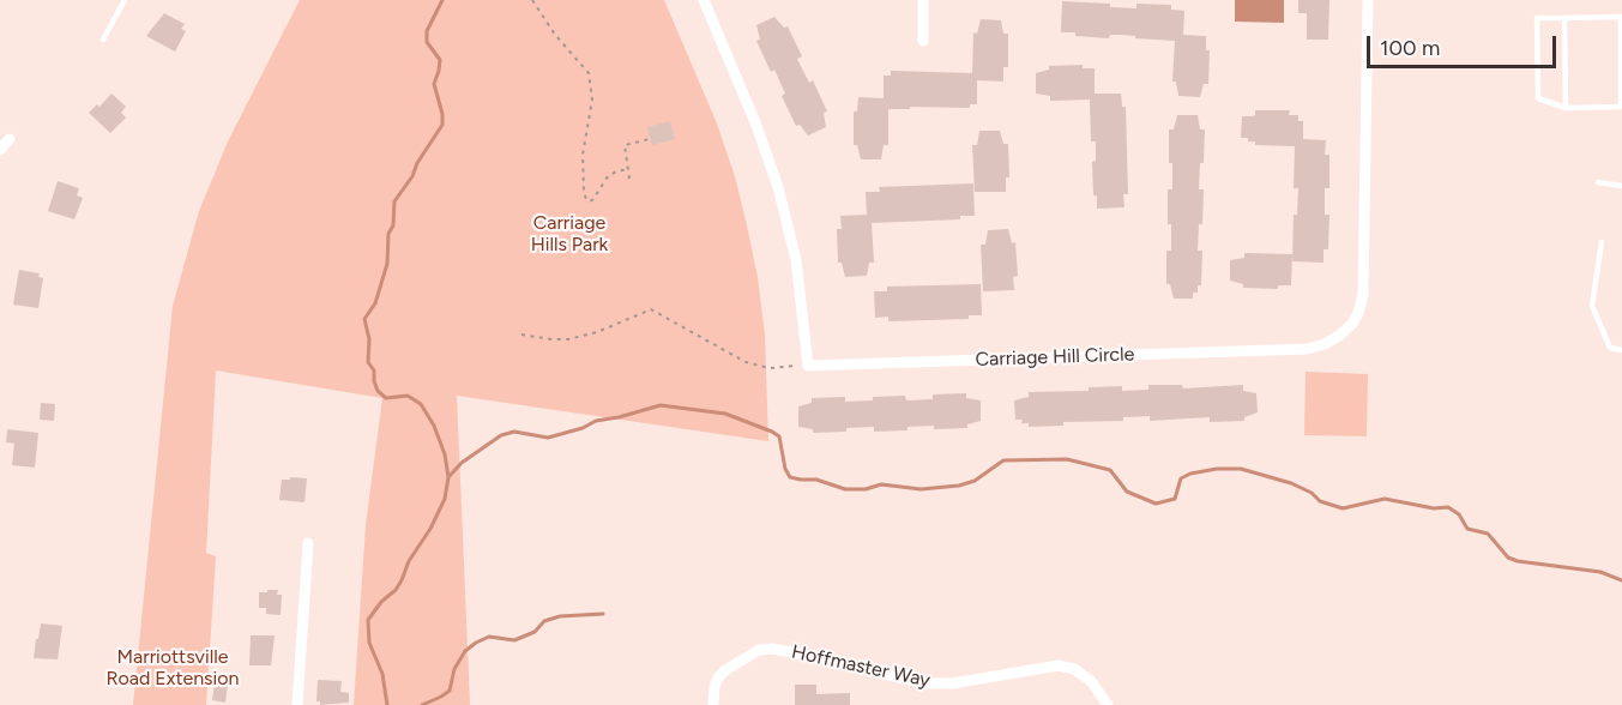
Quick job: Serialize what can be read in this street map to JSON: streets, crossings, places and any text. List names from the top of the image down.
{
  "streets": {
    "street": ["Carriage Hill Circle", "Hoffmaster Way"]
  },
  "parks": ["Carriage Hills Park", "Marriottsville Road Extension"],
  "scale_bar": "100 m"
}
